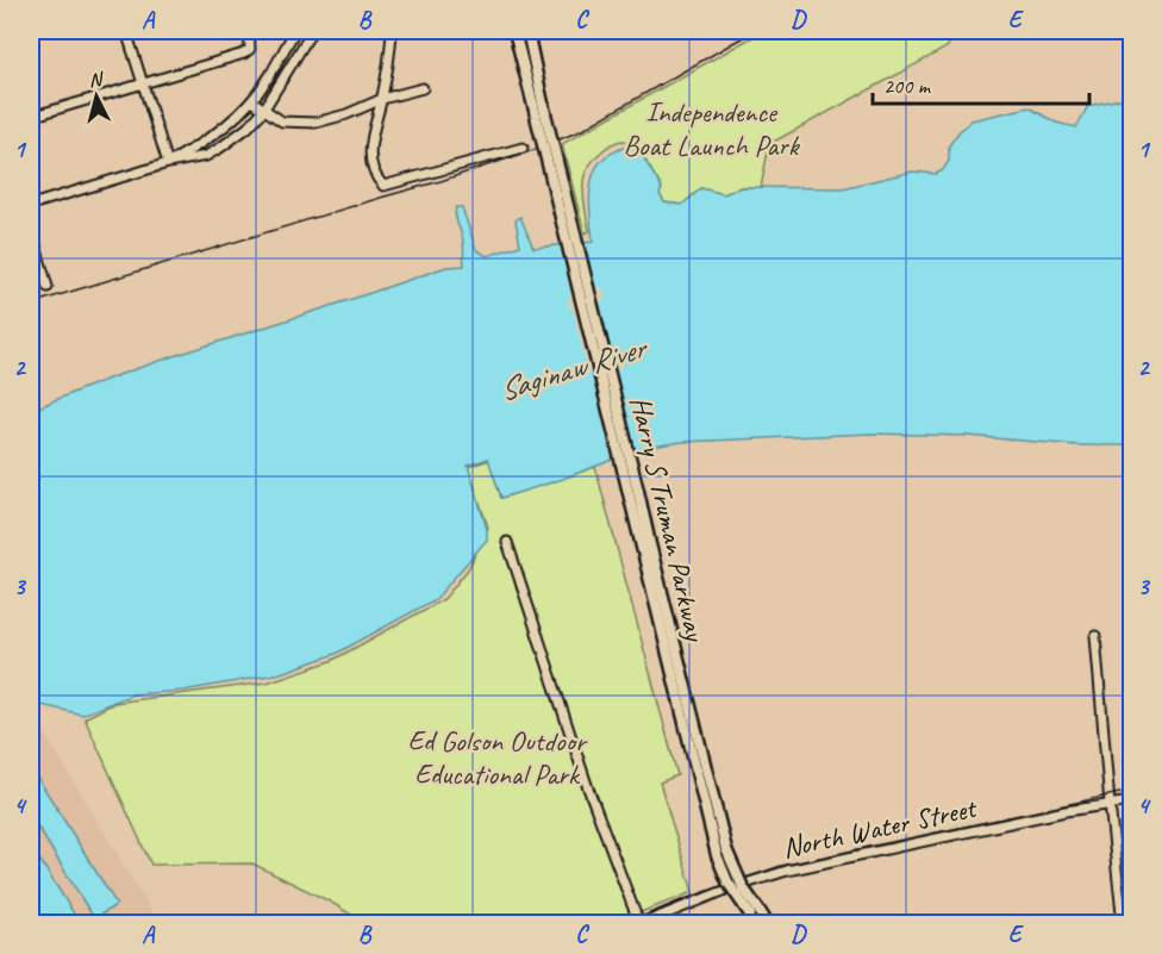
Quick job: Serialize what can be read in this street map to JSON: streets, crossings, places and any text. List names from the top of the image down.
{
  "streets": {
    "main road": ["Harry S Truman Parkway"],
    "street": ["North Water Street"]
  },
  "water": ["Saginaw River"],
  "parks": ["Independence Boat Launch Park", "Ed Golson Outdoor Educational Park"],
  "scale_bar": "200 m",
  "north": "top",
  "grid": {
    "columns": [
      "A",
      "B",
      "C",
      "D",
      "E"
    ],
    "rows": [
      "1",
      "2",
      "3",
      "4"
    ]
  }
}
